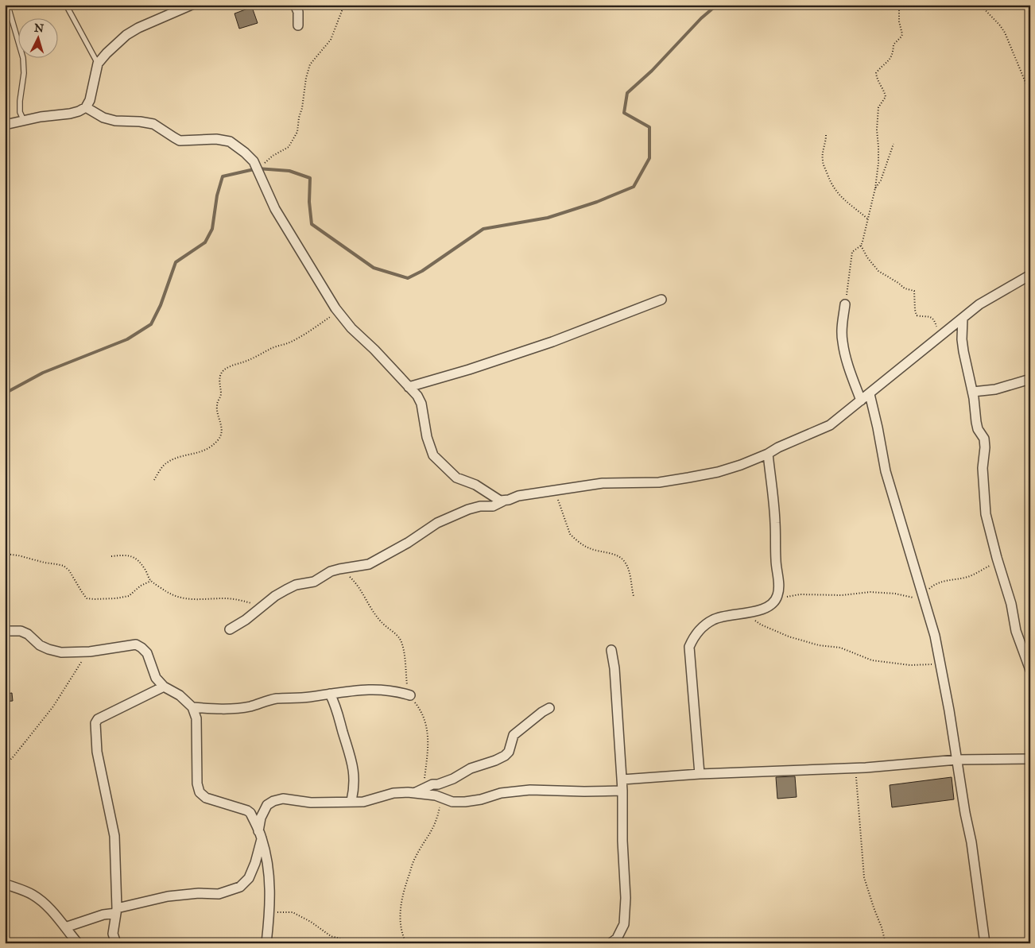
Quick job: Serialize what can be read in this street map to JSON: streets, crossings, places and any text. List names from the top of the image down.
{
  "north": "top"
}
